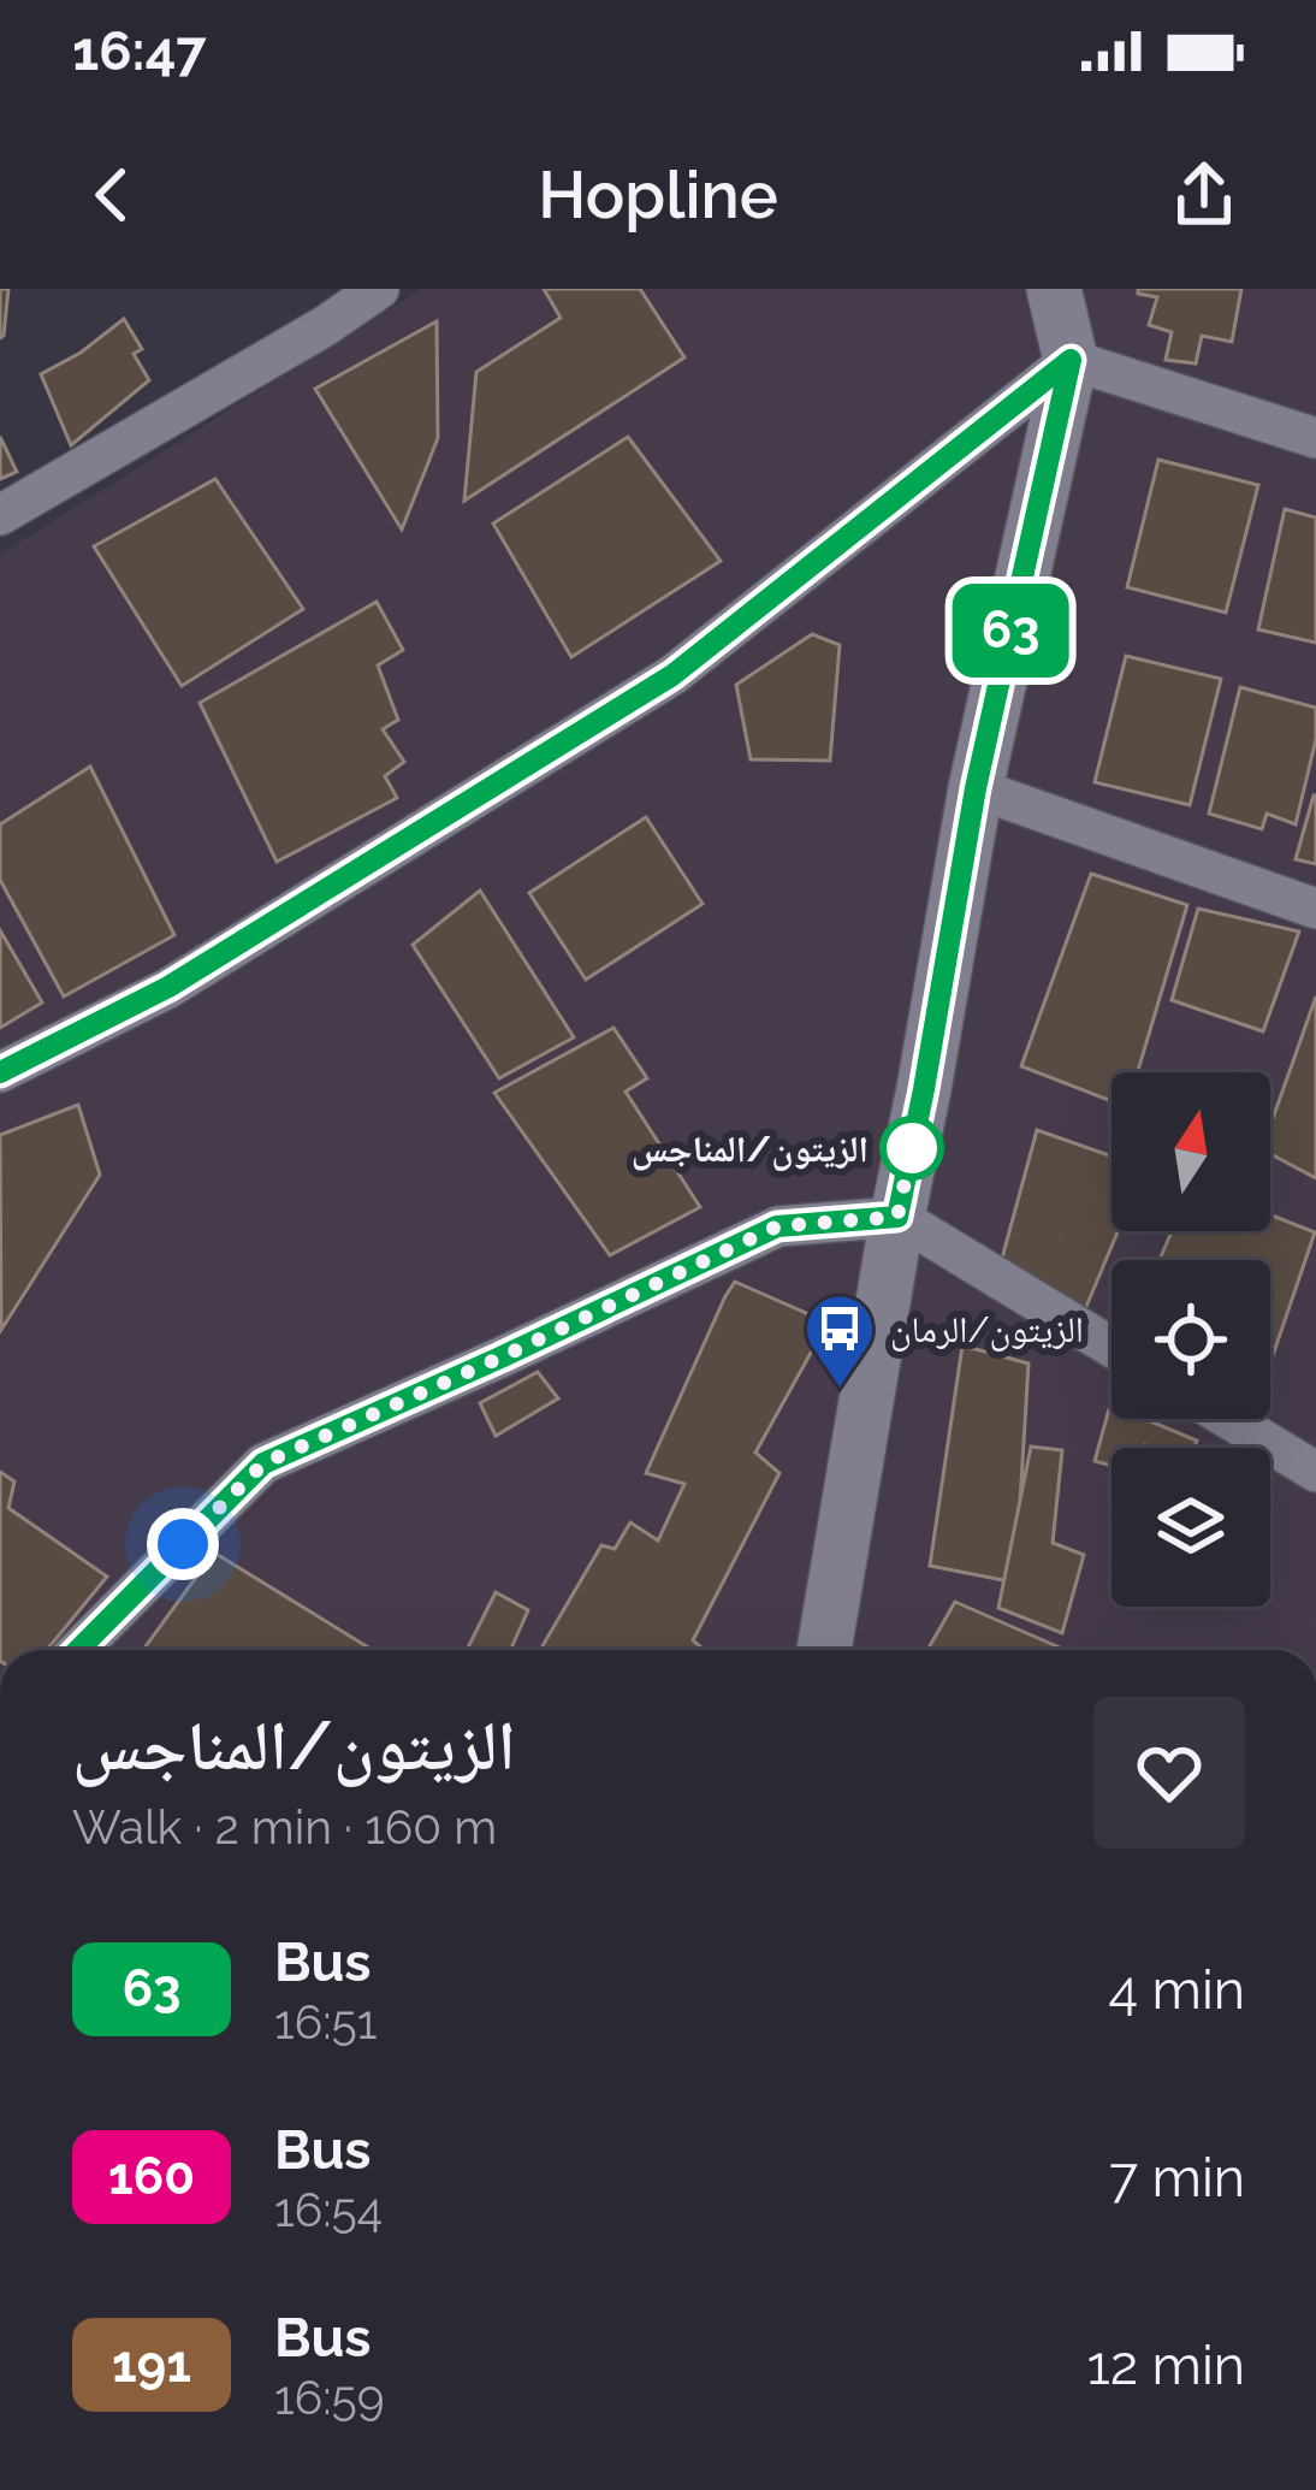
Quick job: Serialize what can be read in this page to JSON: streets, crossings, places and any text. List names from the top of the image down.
{
  "places": {
    "other": ["الزيتون/المناجس"],
    "bus stop": ["الزيتون/الرمان"]
  },
  "lines": ["bus line 63"],
  "north": "top",
  "page": {
    "status": "16:47",
    "header": "Hopline",
    "on_map": "63",
    "heading": ["الزيتون/المناجس", "Walk · 2 min · 160 m"],
    "list": [
      {
        "mark": "63",
        "name": "Bus",
        "note": "16:51",
        "value": "4 min"
      },
      {
        "mark": "160",
        "name": "Bus",
        "note": "16:54",
        "value": "7 min"
      },
      {
        "mark": "191",
        "name": "Bus",
        "note": "16:59",
        "value": "12 min"
      }
    ]
  }
}
